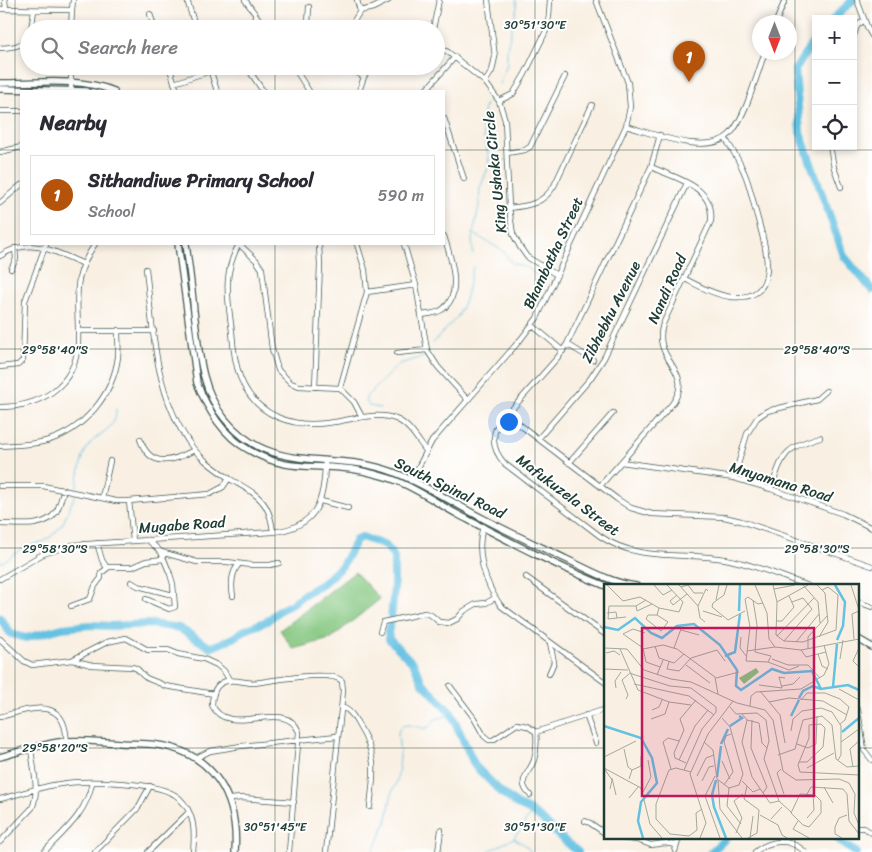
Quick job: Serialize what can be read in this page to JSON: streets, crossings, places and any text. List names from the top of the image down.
{
  "streets": {
    "street": [
      "King Ushaka Circle",
      "Bhambatha Street",
      "Nandi Road",
      "Zibhebhu Avenue",
      "Mnyamana Road",
      "South Spinal Road",
      "Mafukuzela Street",
      "Mugabe Road"
    ]
  },
  "crossings": [
    ["King Ushaka Circle", "Bhambatha Street"],
    ["Bhambatha Street", "South Spinal Road"],
    ["Nandi Road", "Zibhebhu Avenue"],
    ["Nandi Road", "Mnyamana Road"],
    ["Nandi Road", "Mafukuzela Street"],
    ["South Spinal Road", "Mugabe Road"]
  ],
  "north": "bottom",
  "page": {
    "map_buttons": ["+", "−"],
    "search": "Search here",
    "pins": "1",
    "heading": "Nearby",
    "list": [
      {
        "mark": "1",
        "name": "Sithandiwe Primary School",
        "note": "School",
        "value": "590 m"
      }
    ]
  },
  "coordinates": [
    "30°51'30\"E",
    "29°58'40\"S",
    "29°58'30\"S",
    "29°58'20\"S",
    "30°51'45\"E"
  ]
}
